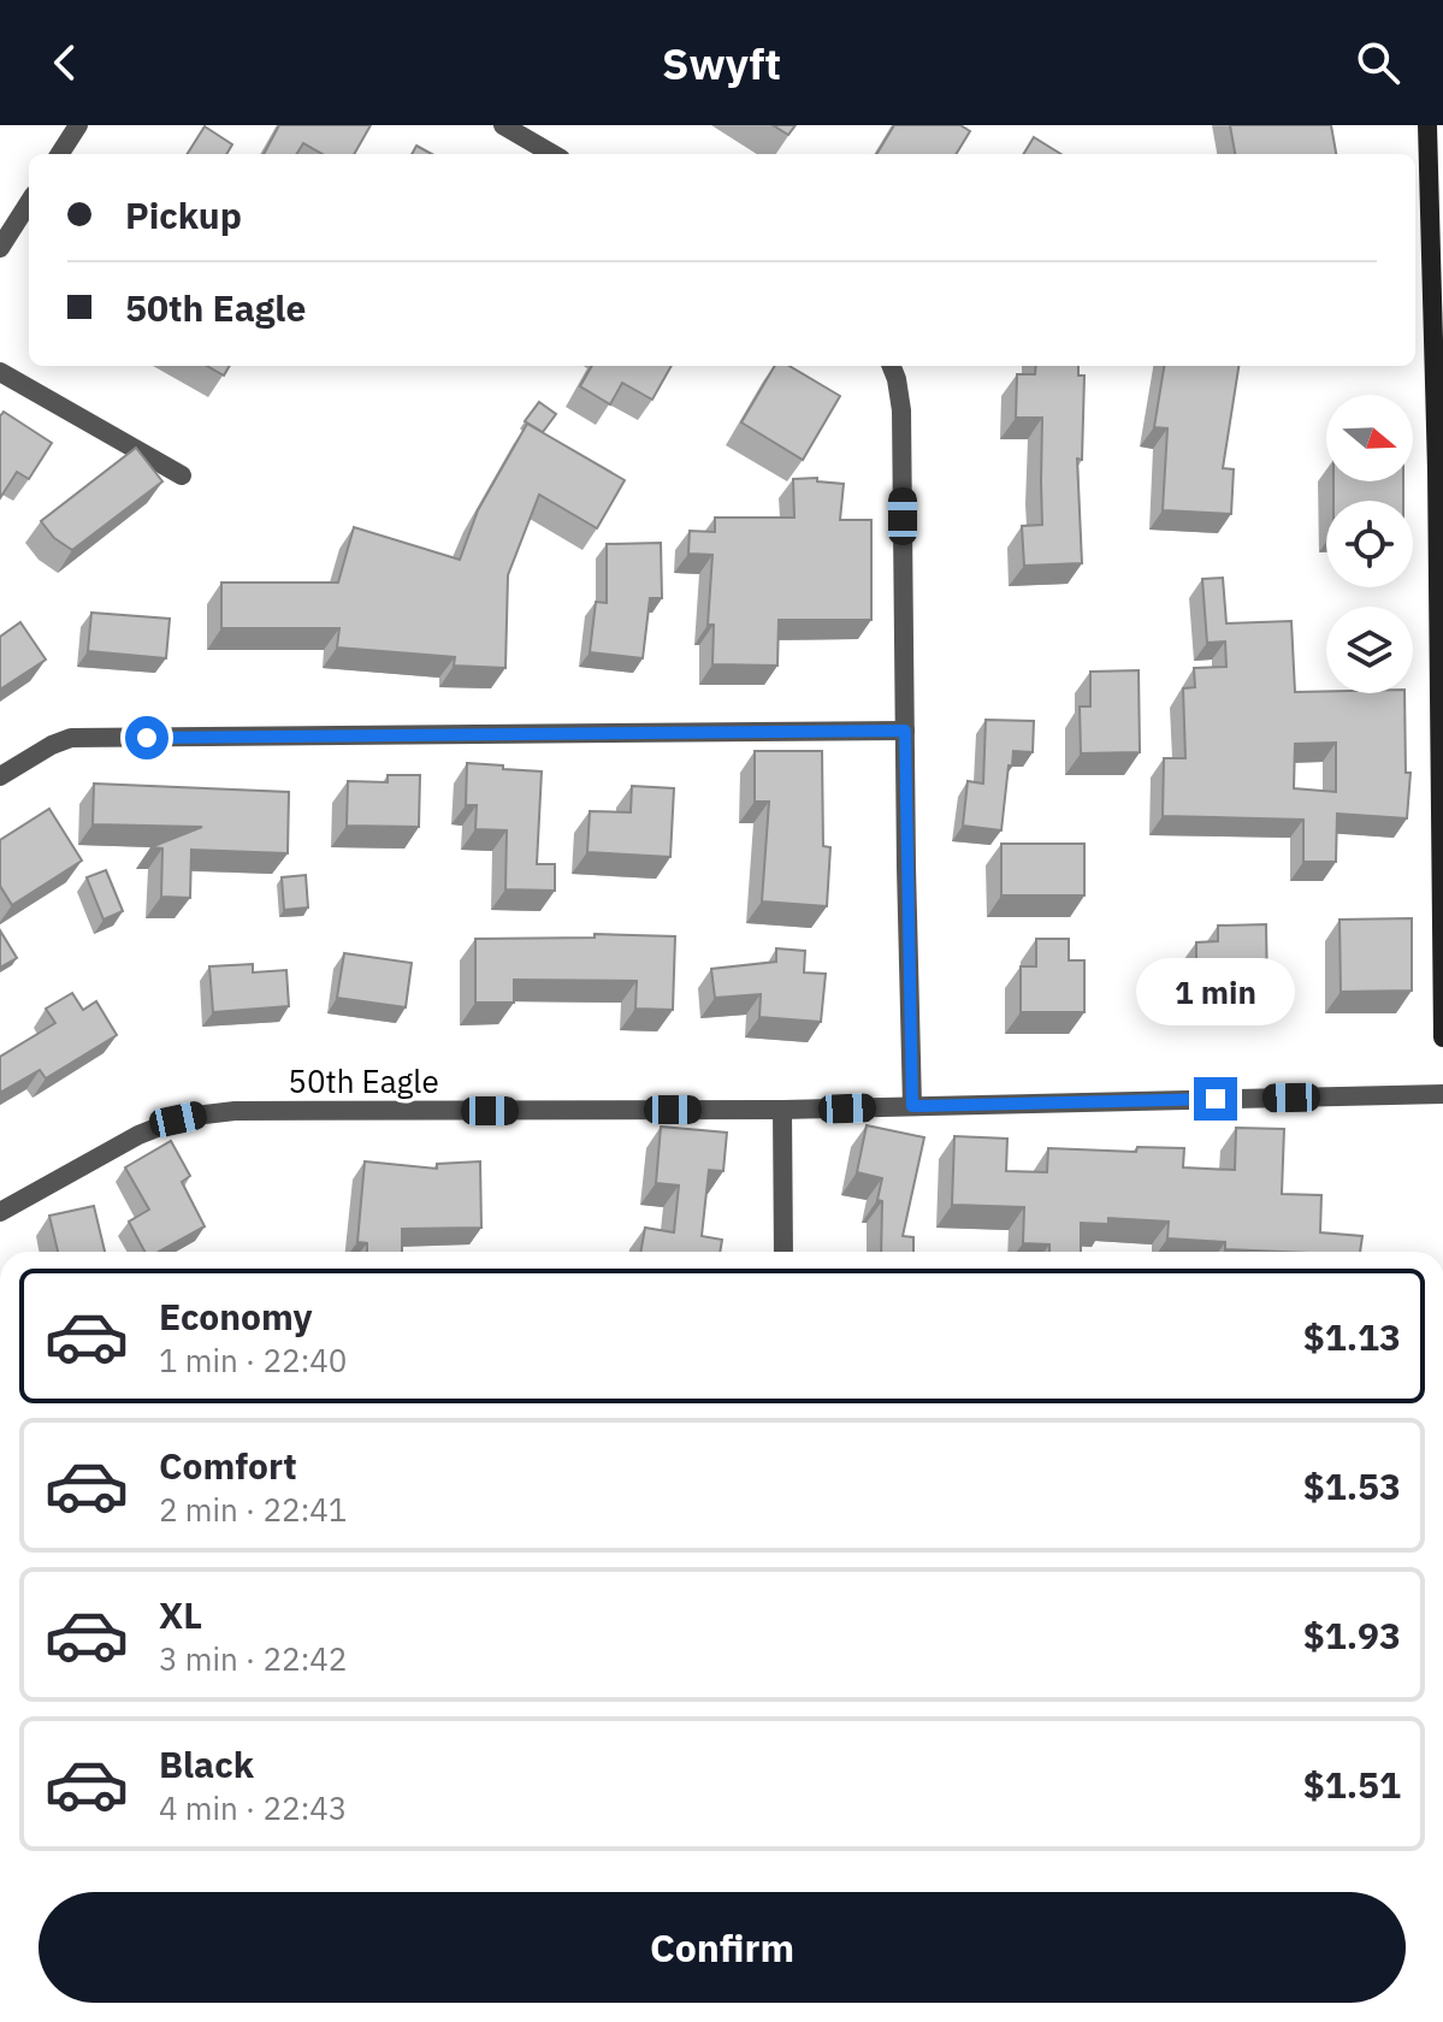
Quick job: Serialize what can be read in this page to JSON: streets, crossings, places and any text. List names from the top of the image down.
{
  "streets": {
    "street": ["50th Eagle"]
  },
  "north": "right",
  "page": {
    "header": "Swyft",
    "banner": ["Pickup", "50th Eagle"],
    "bubble": "1 min",
    "list": [
      {
        "name": "Economy",
        "note": "1 min · 22:40",
        "value": "$1.13"
      },
      {
        "name": "Comfort",
        "note": "2 min · 22:41",
        "value": "$1.53"
      },
      {
        "name": "XL",
        "note": "3 min · 22:42",
        "value": "$1.93"
      },
      {
        "name": "Black",
        "note": "4 min · 22:43",
        "value": "$1.51"
      }
    ],
    "buttons": "Confirm"
  }
}
